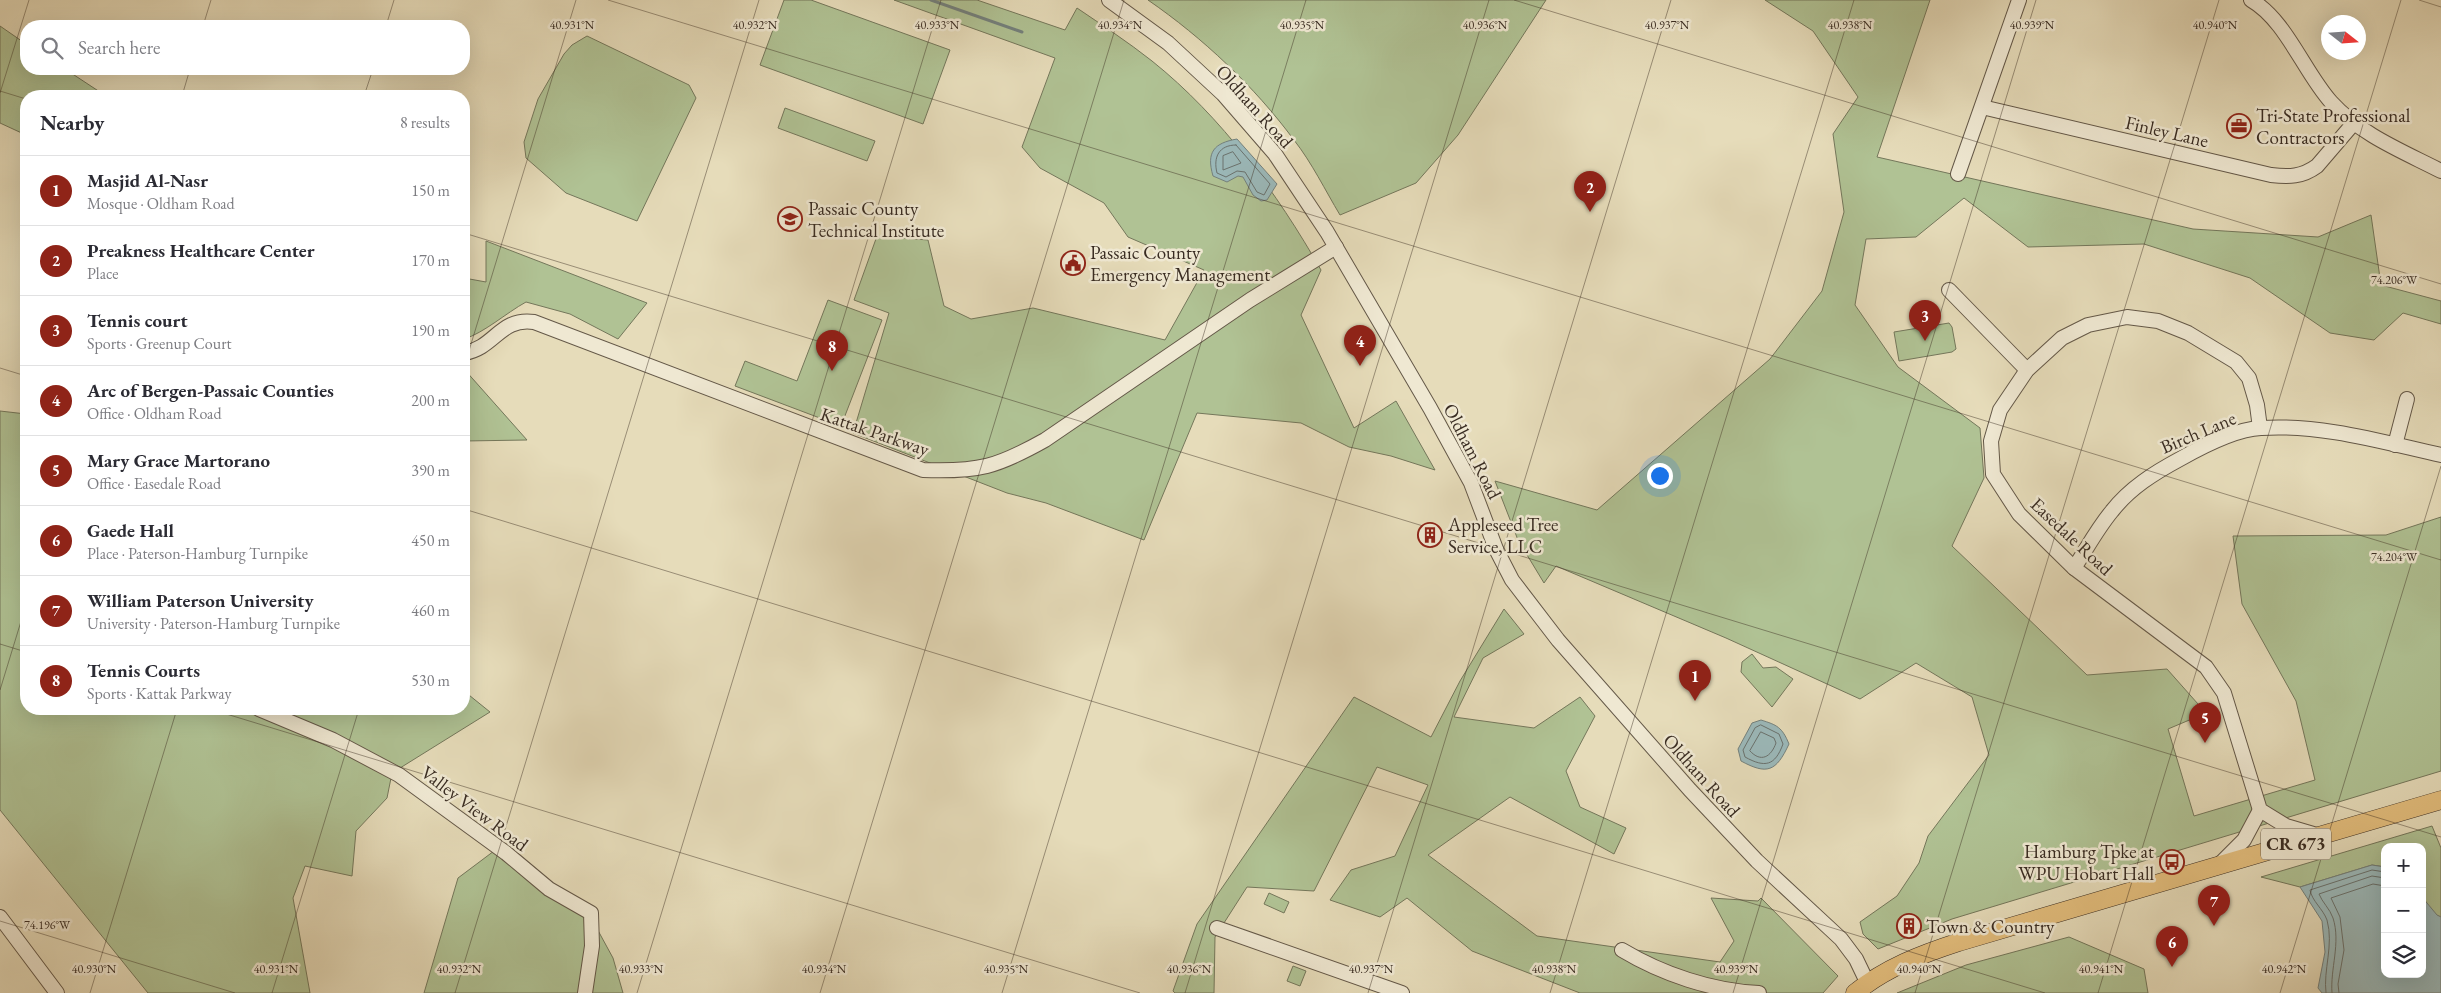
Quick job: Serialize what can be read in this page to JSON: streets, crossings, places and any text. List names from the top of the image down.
{
  "streets": {
    "main road": ["CR 673"],
    "street": [
      "Oldham Road",
      "Finley Lane",
      "Kattak Parkway",
      "Birch Lane",
      "Easedale Road",
      "Valley View Road"
    ]
  },
  "crossings": [
    ["Oldham Road", "Kattak Parkway"],
    ["Oldham Road", "CR 673"],
    ["Birch Lane", "Easedale Road"]
  ],
  "places": {
    "office": ["Tri-State Professional Contractors"],
    "school or university": ["Passaic County Technical Institute"],
    "public building": ["Passaic County Emergency Management"],
    "building": ["Appleseed Tree Service, LLC", "Town & Country"],
    "bus stop": ["Hamburg Tpke at WPU Hobart Hall"]
  },
  "north": "right",
  "page": {
    "search": "Search here",
    "heading": ["Nearby", "8 results"],
    "list": [
      {
        "mark": "1",
        "name": "Masjid Al-Nasr",
        "note": "Mosque · Oldham Road",
        "value": "150 m"
      },
      {
        "mark": "2",
        "name": "Preakness Healthcare Center",
        "note": "Place",
        "value": "170 m"
      },
      {
        "mark": "3",
        "name": "Tennis court",
        "note": "Sports · Greenup Court",
        "value": "190 m"
      },
      {
        "mark": "4",
        "name": "Arc of Bergen-Passaic Counties",
        "note": "Office · Oldham Road",
        "value": "200 m"
      },
      {
        "mark": "5",
        "name": "Mary Grace Martorano",
        "note": "Office · Easedale Road",
        "value": "390 m"
      },
      {
        "mark": "6",
        "name": "Gaede Hall",
        "note": "Place · Paterson-Hamburg Turnpike",
        "value": "450 m"
      },
      {
        "mark": "7",
        "name": "William Paterson University",
        "note": "University · Paterson-Hamburg Turnpike",
        "value": "460 m"
      },
      {
        "mark": "8",
        "name": "Tennis Courts",
        "note": "Sports · Kattak Parkway",
        "value": "530 m"
      }
    ],
    "pins": [
      "2",
      "3",
      "4",
      "8",
      "1",
      "5",
      "7",
      "6"
    ],
    "map_buttons": ["+", "−"]
  },
  "coordinates": [
    "40.931°N",
    "40.932°N",
    "40.933°N",
    "40.934°N",
    "40.935°N",
    "40.936°N",
    "40.937°N",
    "40.938°N",
    "40.939°N",
    "40.940°N",
    "74.206°W",
    "74.204°W",
    "74.196°W",
    "40.930°N",
    "40.941°N",
    "40.942°N"
  ]
}
